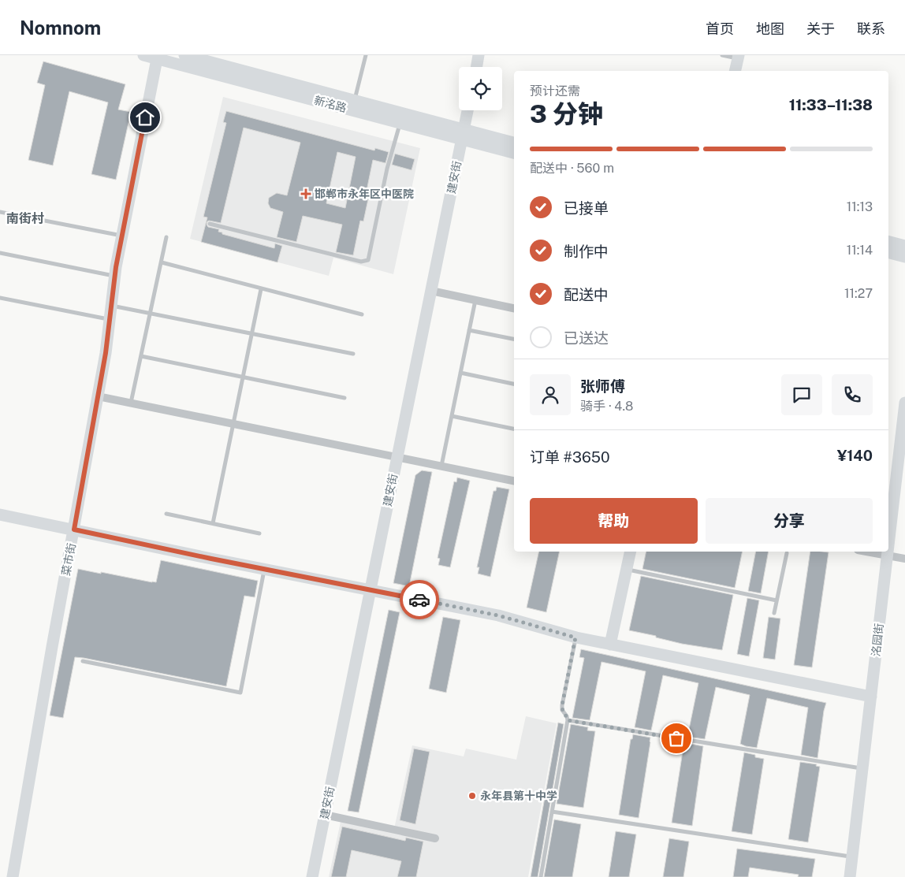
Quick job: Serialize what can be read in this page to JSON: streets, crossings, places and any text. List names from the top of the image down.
{
  "streets": {
    "street": [
      "新洺路",
      "建安街",
      "菜市街",
      "洺园街"
    ]
  },
  "crossings": [
    ["新洺路", "建安街"],
    ["新洺路", "菜市街"]
  ],
  "districts": ["南街村"],
  "places": {
    "health": ["邯郸市永年区中医院"],
    "other": ["永年县第十中学"]
  },
  "page": {
    "header": "Nomnom",
    "nav": [
      "首页",
      "地图",
      "关于",
      "联系"
    ],
    "heading": ["3 分钟", "预计还需", "11:33–11:38"],
    "panel": [
      "张师傅",
      "骑手 · 4.8",
      "订单 #3650",
      "¥140"
    ],
    "bar": "配送中 · 560 m",
    "list": [
      ["已接单", "11:13"],
      ["制作中", "11:14"],
      ["配送中", "11:27"],
      "已送达"
    ],
    "buttons": ["帮助", "分享"]
  }
}
